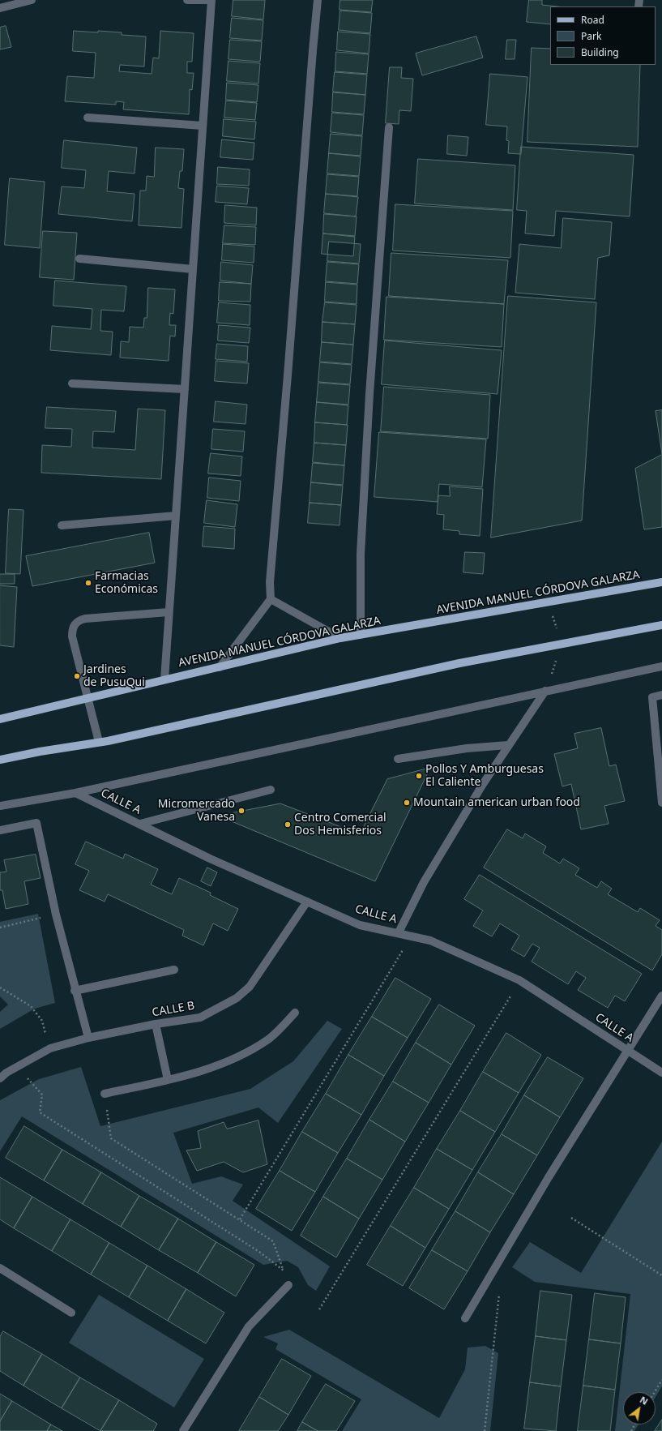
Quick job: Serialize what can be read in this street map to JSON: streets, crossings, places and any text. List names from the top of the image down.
{
  "streets": {
    "main road": ["AVENIDA MANUEL CÓRDOVA GALARZA"],
    "street": ["CALLE A", "CALLE B"]
  },
  "crossings": [
    ["CALLE A", "CALLE B"]
  ],
  "places": [
    "Farmacias Económicas",
    "Jardines de PusuQui",
    "Pollos Y Amburguesas El Caliente",
    "Mountain american urban food",
    "Micromercado Vanesa",
    "Centro Comercial Dos Hemisferios"
  ],
  "legend": ["Road", "Park", "Building"],
  "north": "top right"
}
